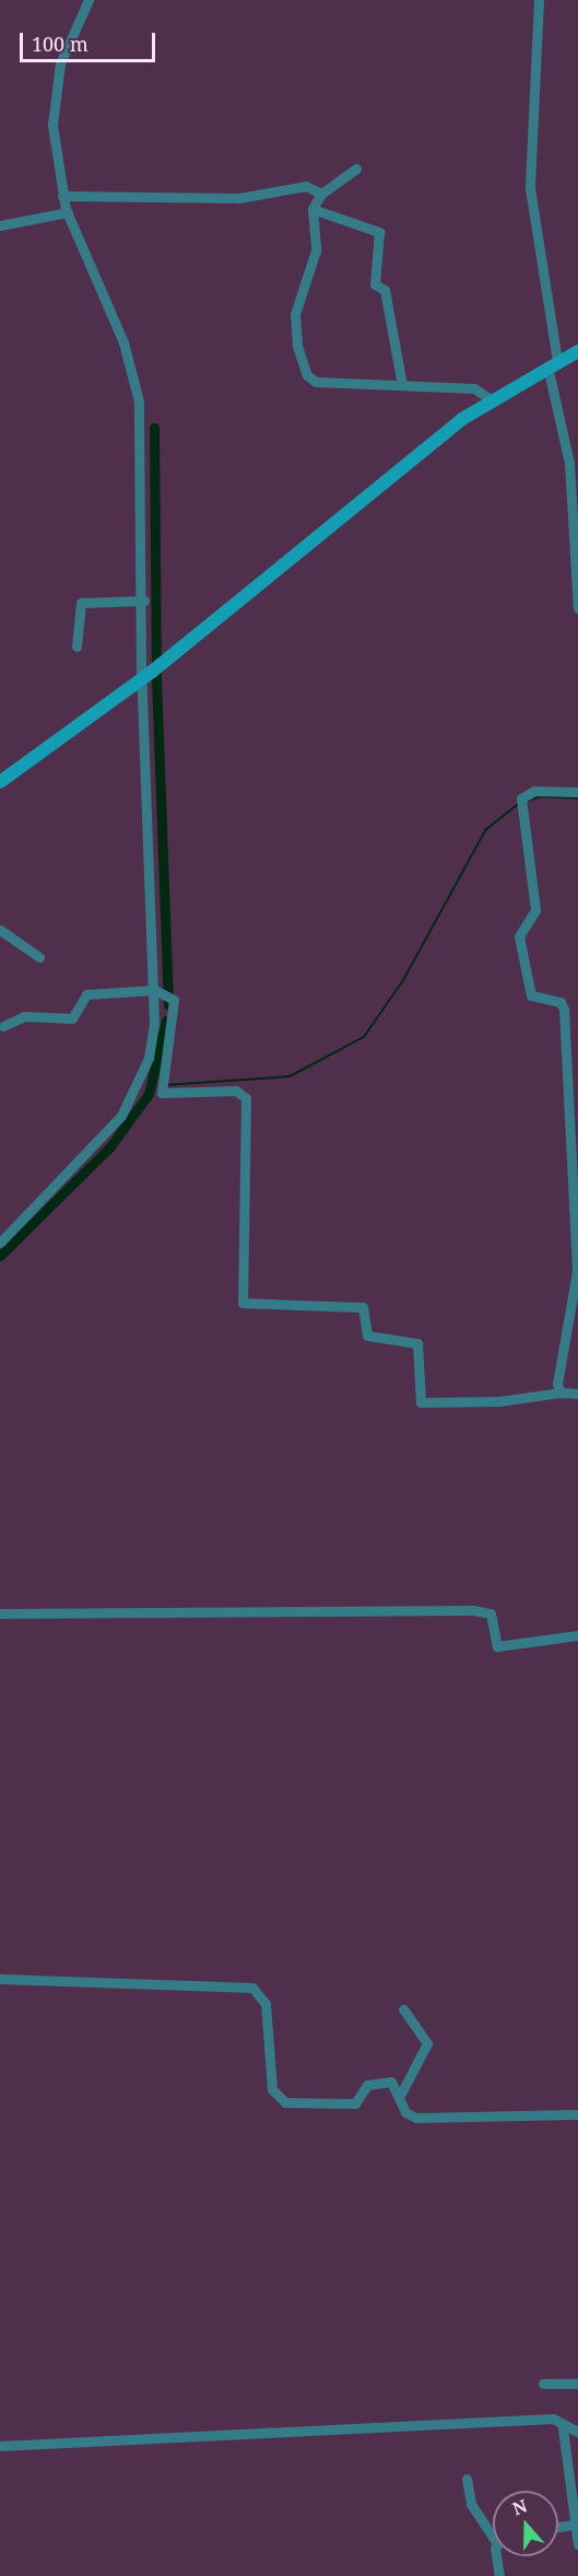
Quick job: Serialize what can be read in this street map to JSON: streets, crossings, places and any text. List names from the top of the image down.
{
  "scale_bar": "100 m",
  "north": "top"
}
